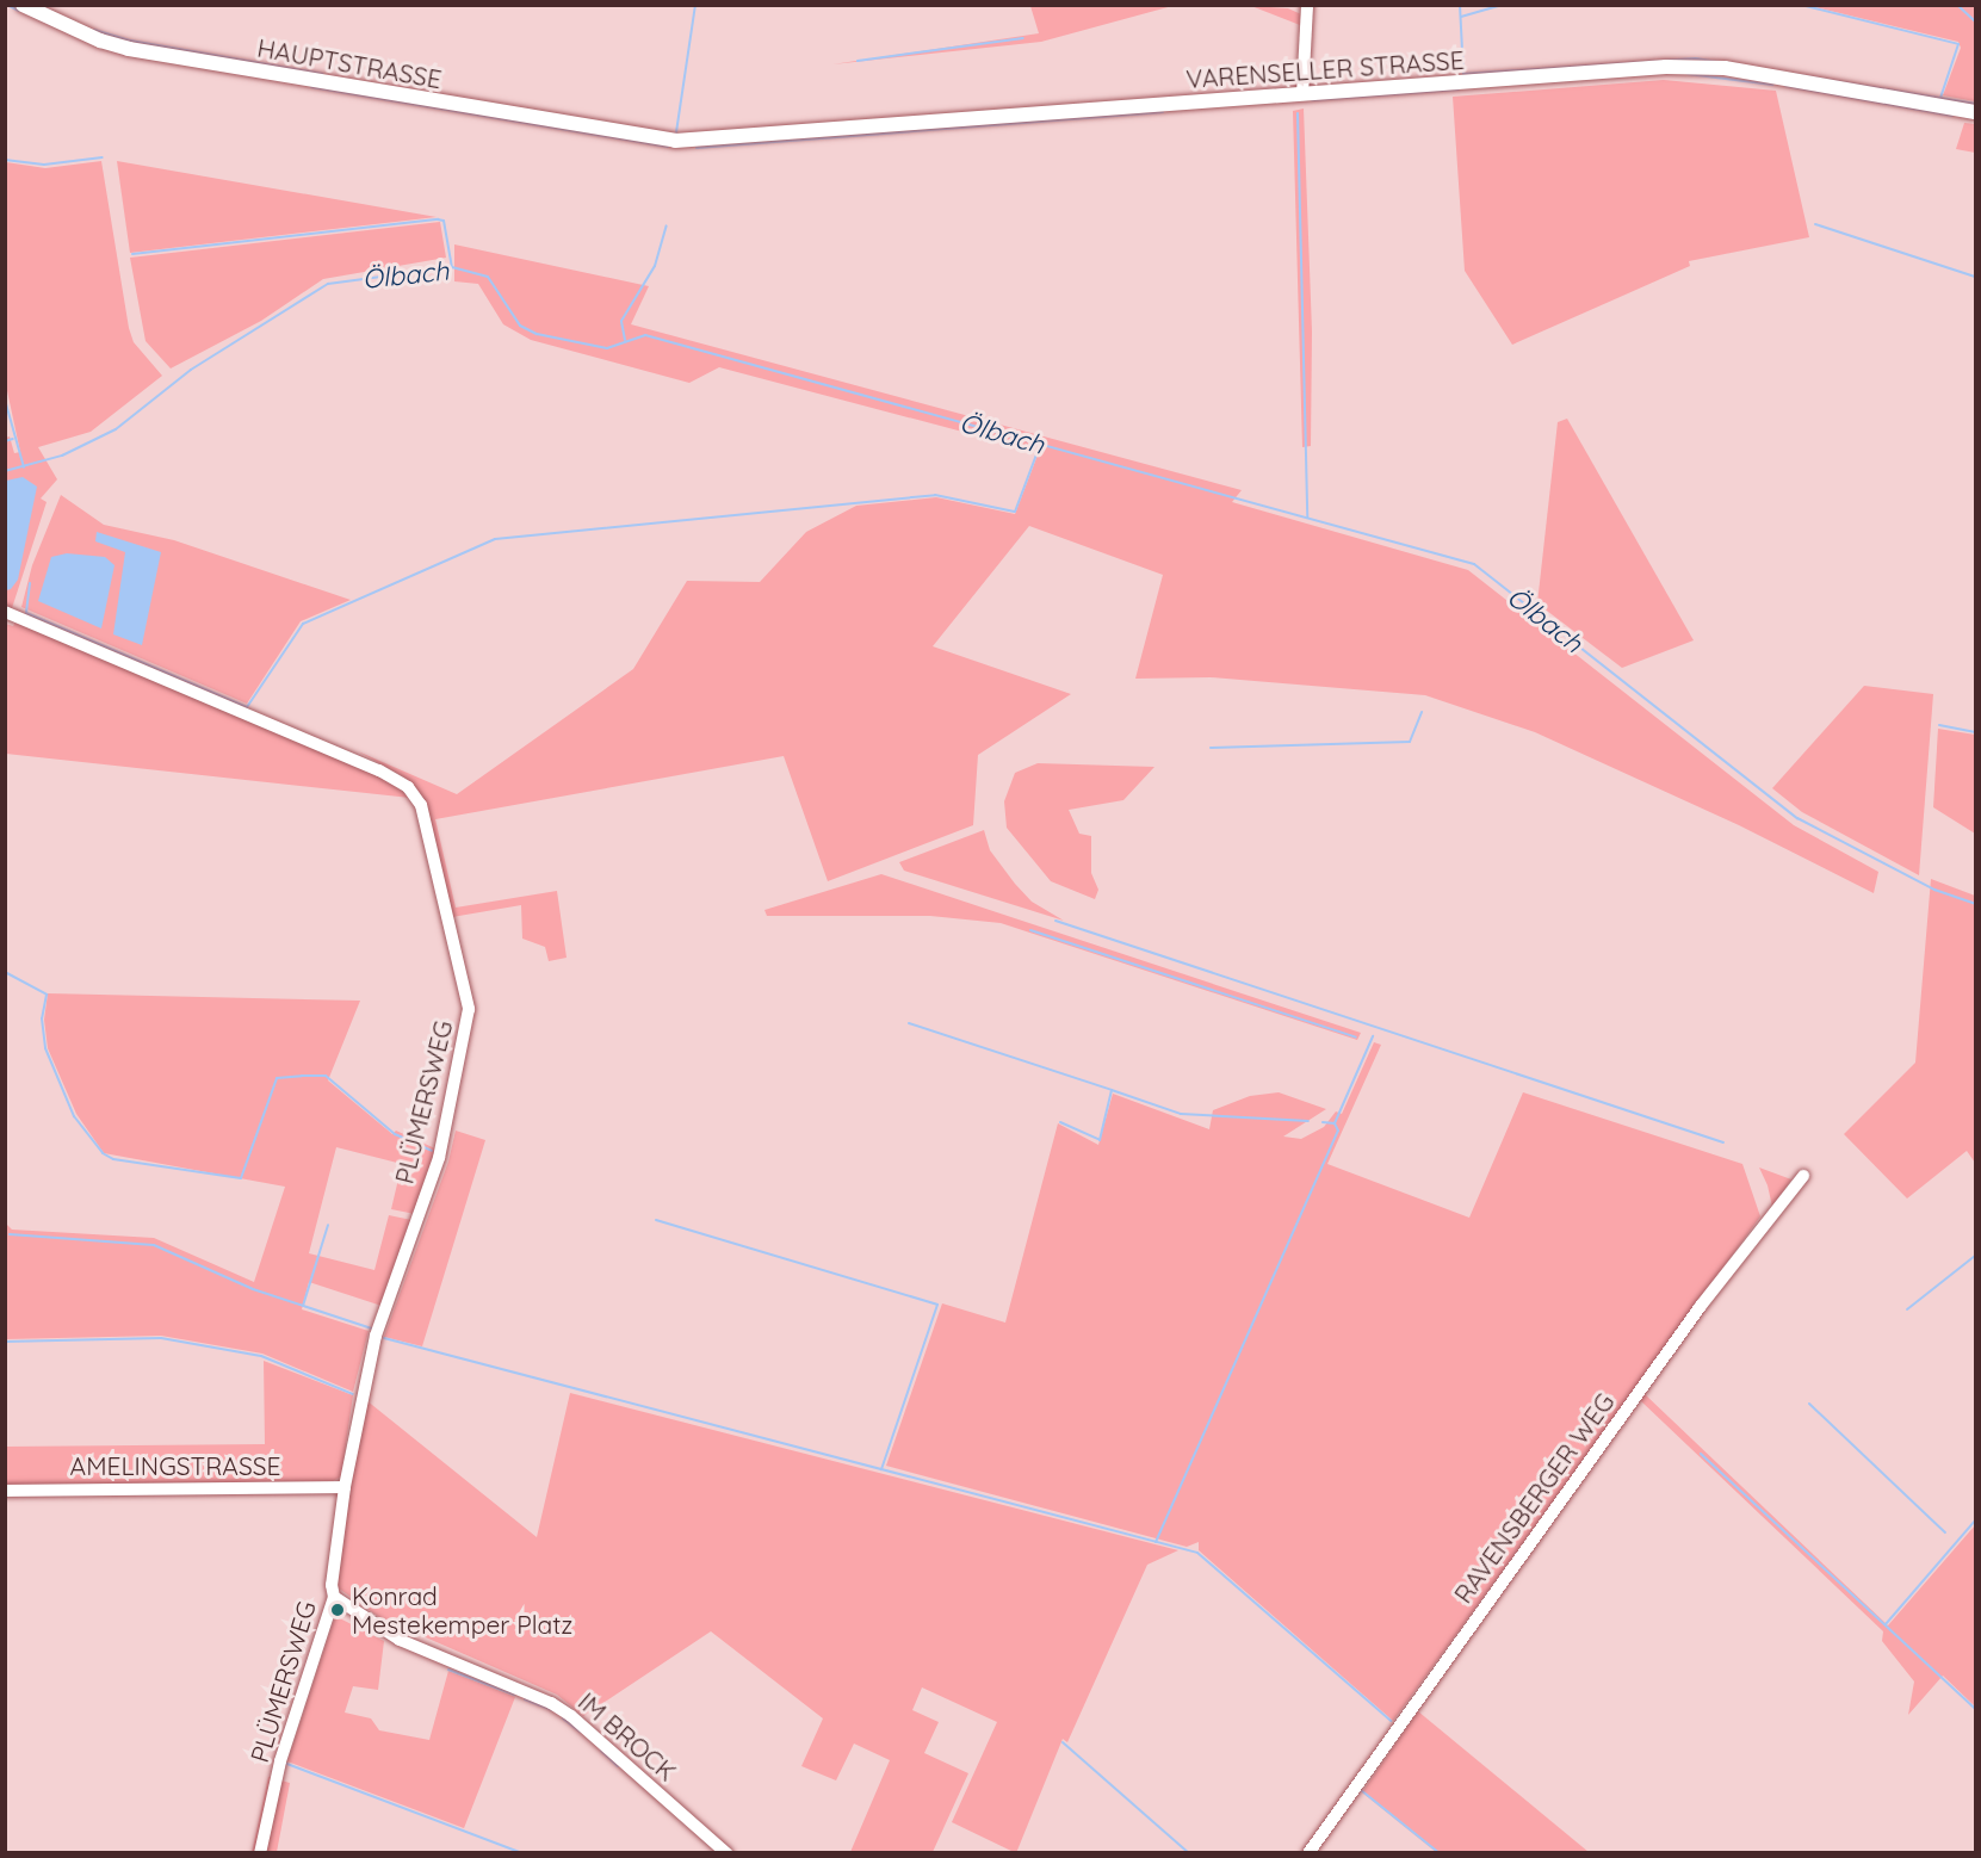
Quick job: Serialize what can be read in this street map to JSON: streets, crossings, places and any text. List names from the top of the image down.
{
  "streets": {
    "main road": ["HAUPTSTRASSE", "VARENSELLER STRASSE"],
    "street": [
      "PLÜMERSWEG",
      "AMELINGSTRASSE",
      "RAVENSBERGER WEG",
      "IM BROCK"
    ]
  },
  "crossings": [
    ["HAUPTSTRASSE", "VARENSELLER STRASSE"],
    ["PLÜMERSWEG", "AMELINGSTRASSE"],
    ["PLÜMERSWEG", "IM BROCK"]
  ],
  "water": ["Ölbach"],
  "places": ["Konrad Mestekemper Platz"]
}
